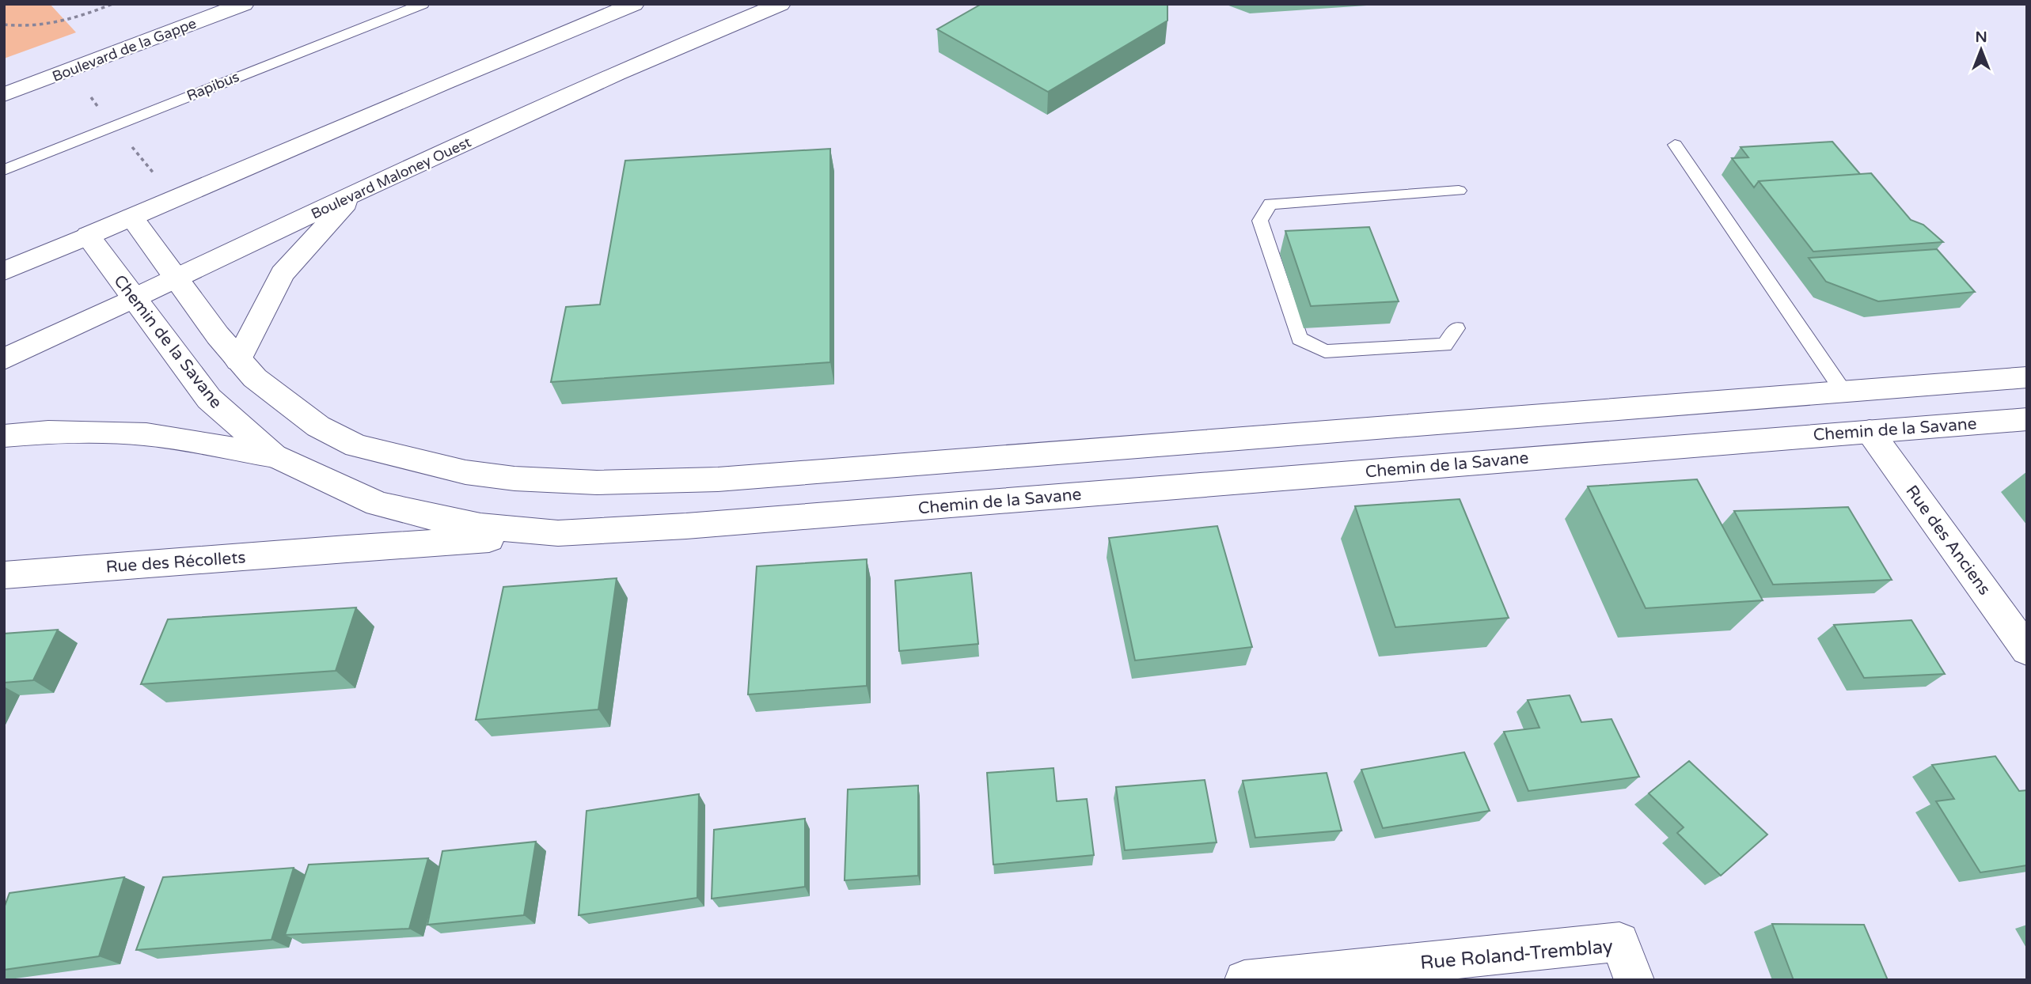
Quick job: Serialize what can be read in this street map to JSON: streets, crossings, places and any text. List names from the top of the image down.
{
  "streets": {
    "main road": [
      "Boulevard de la Gappe",
      "Boulevard Maloney Ouest",
      "Chemin de la Savane",
      "Rue des Anciens",
      "Rue des Récollets",
      "Rue Roland-Tremblay"
    ],
    "lane": ["Rapibus"]
  },
  "crossings": [
    ["Boulevard Maloney Ouest", "Chemin de la Savane"],
    ["Chemin de la Savane", "Rue des Anciens"],
    ["Chemin de la Savane", "Rue des Récollets"]
  ],
  "north": "top"
}
